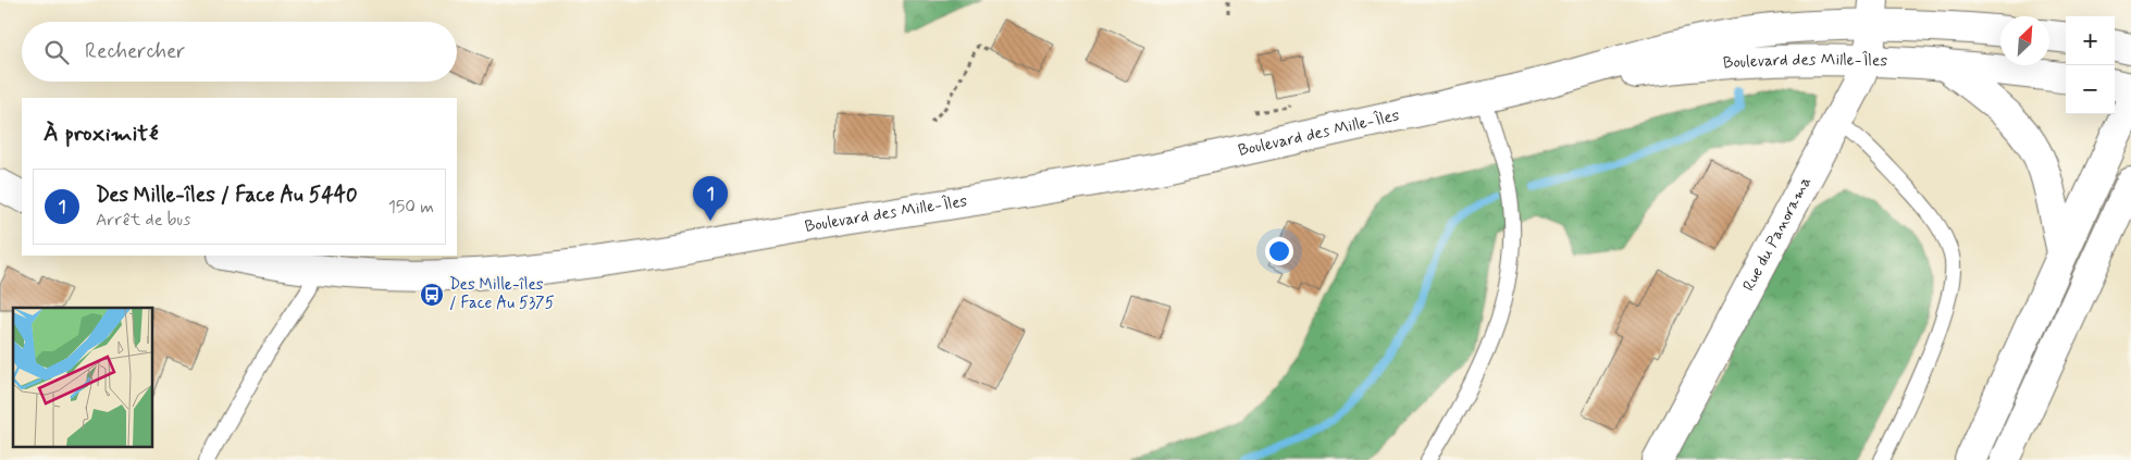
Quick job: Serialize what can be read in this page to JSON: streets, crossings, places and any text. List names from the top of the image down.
{
  "streets": {
    "main road": ["Boulevard des Mille-Îles", "Rue du Panorama"]
  },
  "crossings": [
    ["Boulevard des Mille-Îles", "Rue du Panorama"]
  ],
  "places": {
    "bus stop": ["Des Mille-îles / Face Au 5375"]
  },
  "north": "top right",
  "page": {
    "map_buttons": ["+", "−"],
    "search": "Rechercher",
    "heading": "À proximité",
    "list": [
      {
        "mark": "1",
        "name": "Des Mille-îles / Face Au 5440",
        "note": "Arrêt de bus",
        "value": "150 m"
      }
    ],
    "pins": "1"
  }
}
